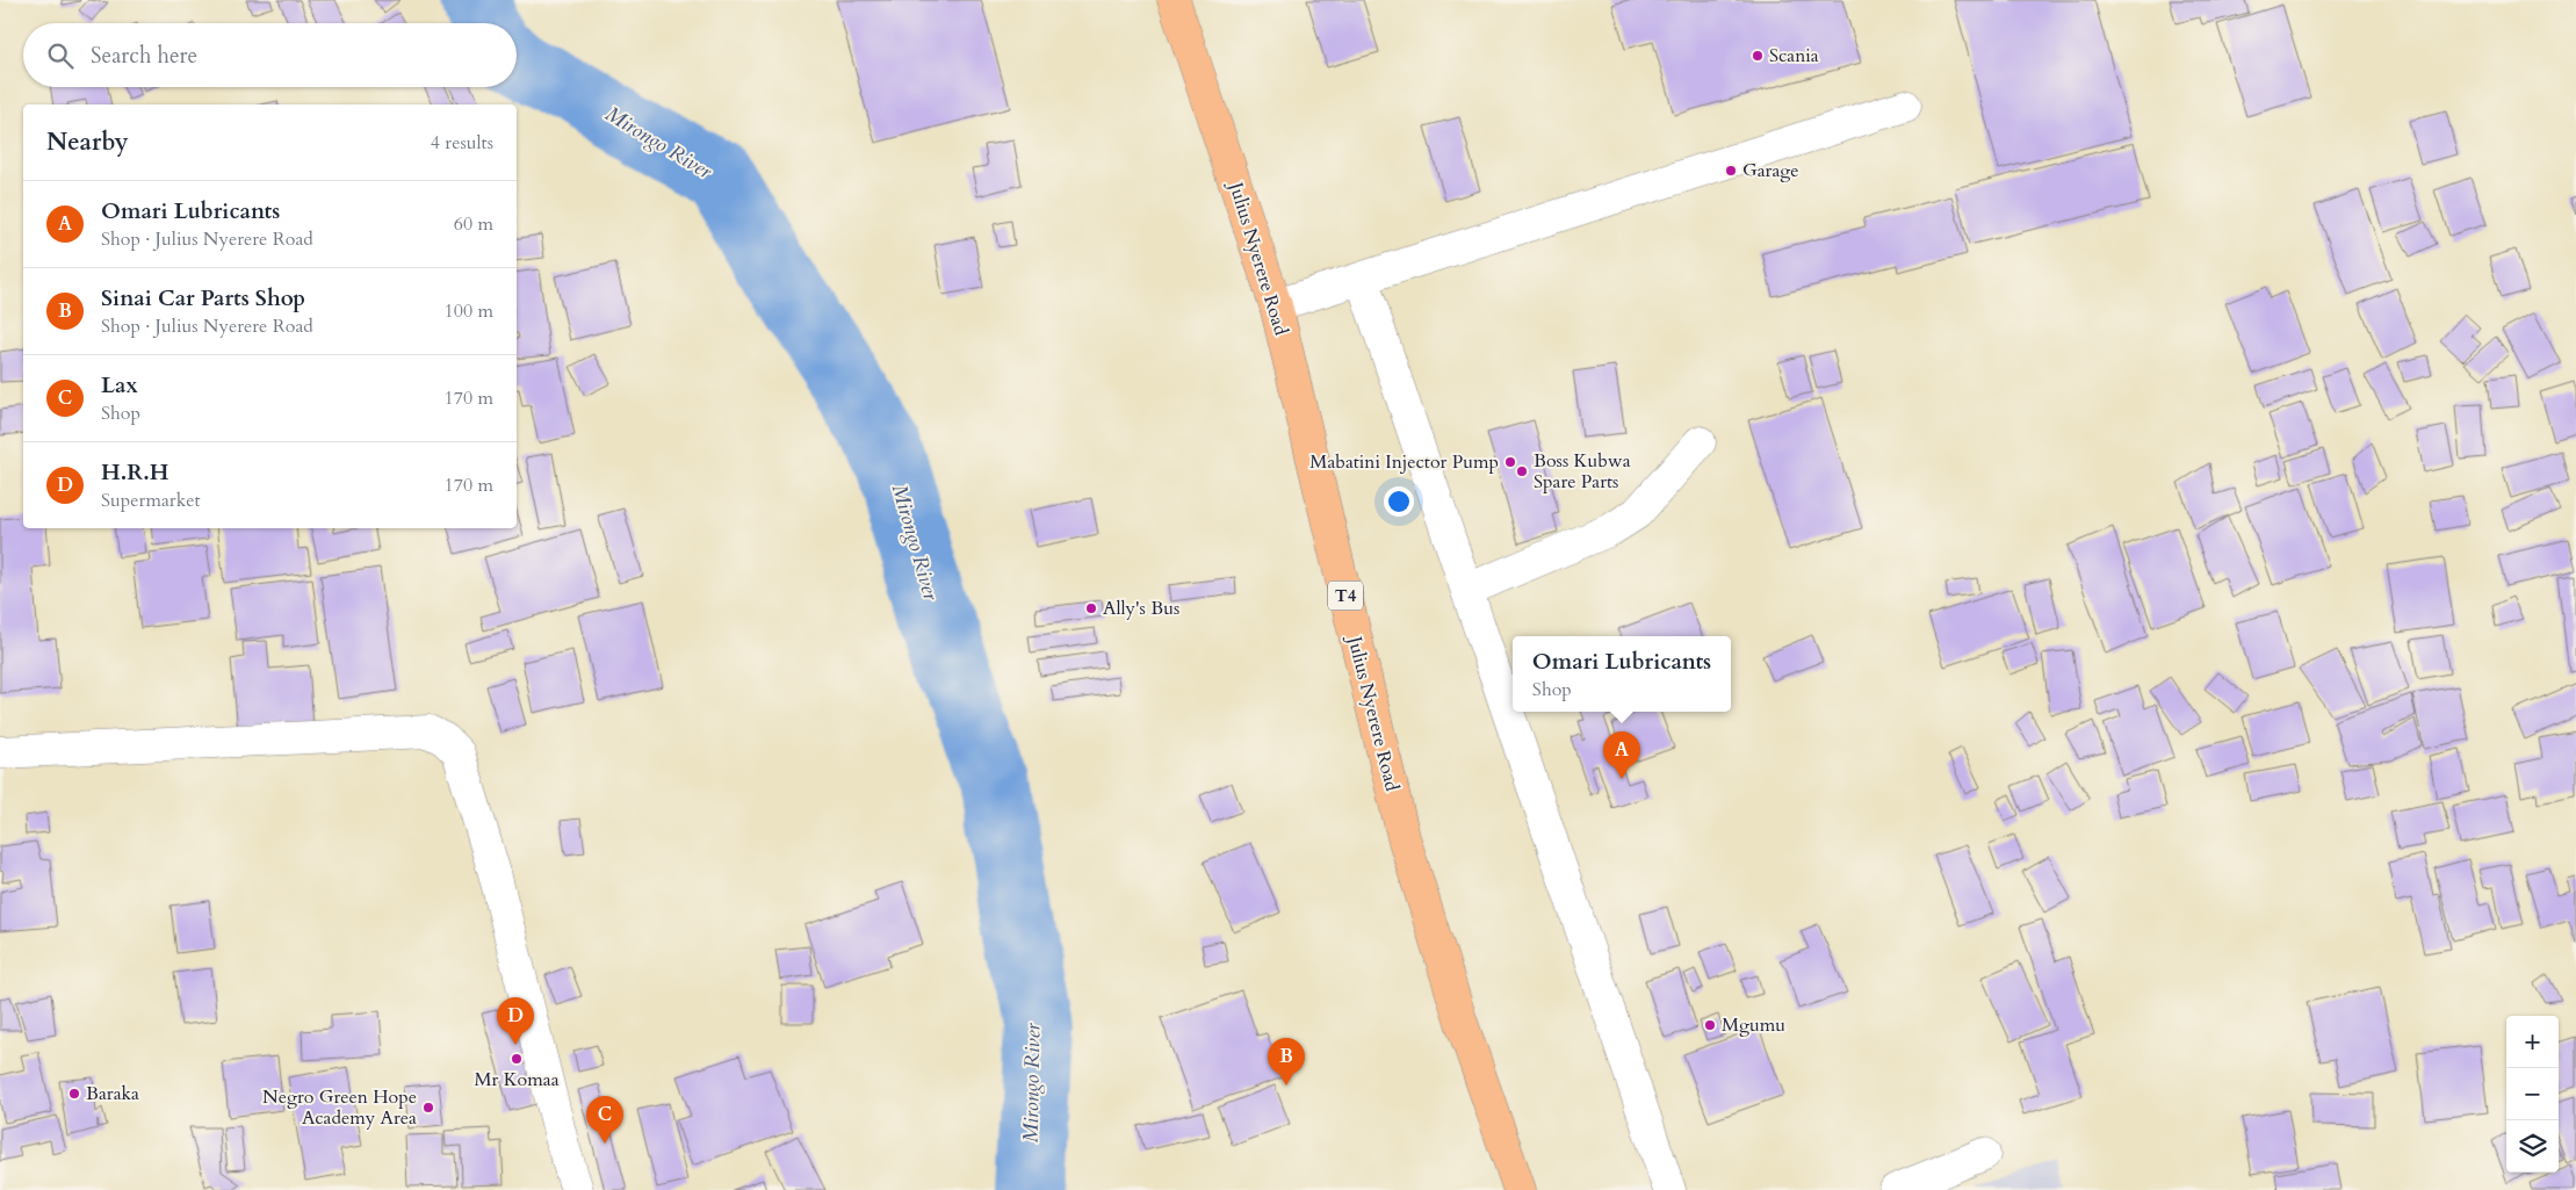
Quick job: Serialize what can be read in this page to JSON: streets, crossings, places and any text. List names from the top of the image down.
{
  "streets": {
    "highway": ["Julius Nyerere Road", "T4"]
  },
  "water": ["Mirongo River"],
  "places": [
    "Scania",
    "Garage",
    "Mabatini Injector Pump",
    "Boss Kubwa Spare Parts",
    "Ally's Bus",
    "Mgumu",
    "Mr Komaa",
    "Baraka",
    "Negro Green Hope Academy Area"
  ],
  "page": {
    "search": "Search here",
    "heading": ["Nearby", "4 results"],
    "list": [
      {
        "mark": "A",
        "name": "Omari Lubricants",
        "note": "Shop · Julius Nyerere Road",
        "value": "60 m"
      },
      {
        "mark": "B",
        "name": "Sinai Car Parts Shop",
        "note": "Shop · Julius Nyerere Road",
        "value": "100 m"
      },
      {
        "mark": "C",
        "name": "Lax",
        "note": "Shop",
        "value": "170 m"
      },
      {
        "mark": "D",
        "name": "H.R.H",
        "note": "Supermarket",
        "value": "170 m"
      }
    ],
    "popup": ["Omari Lubricants", "Shop"],
    "pins": [
      "A",
      "D",
      "B",
      "C"
    ],
    "map_buttons": ["+", "−"]
  }
}
